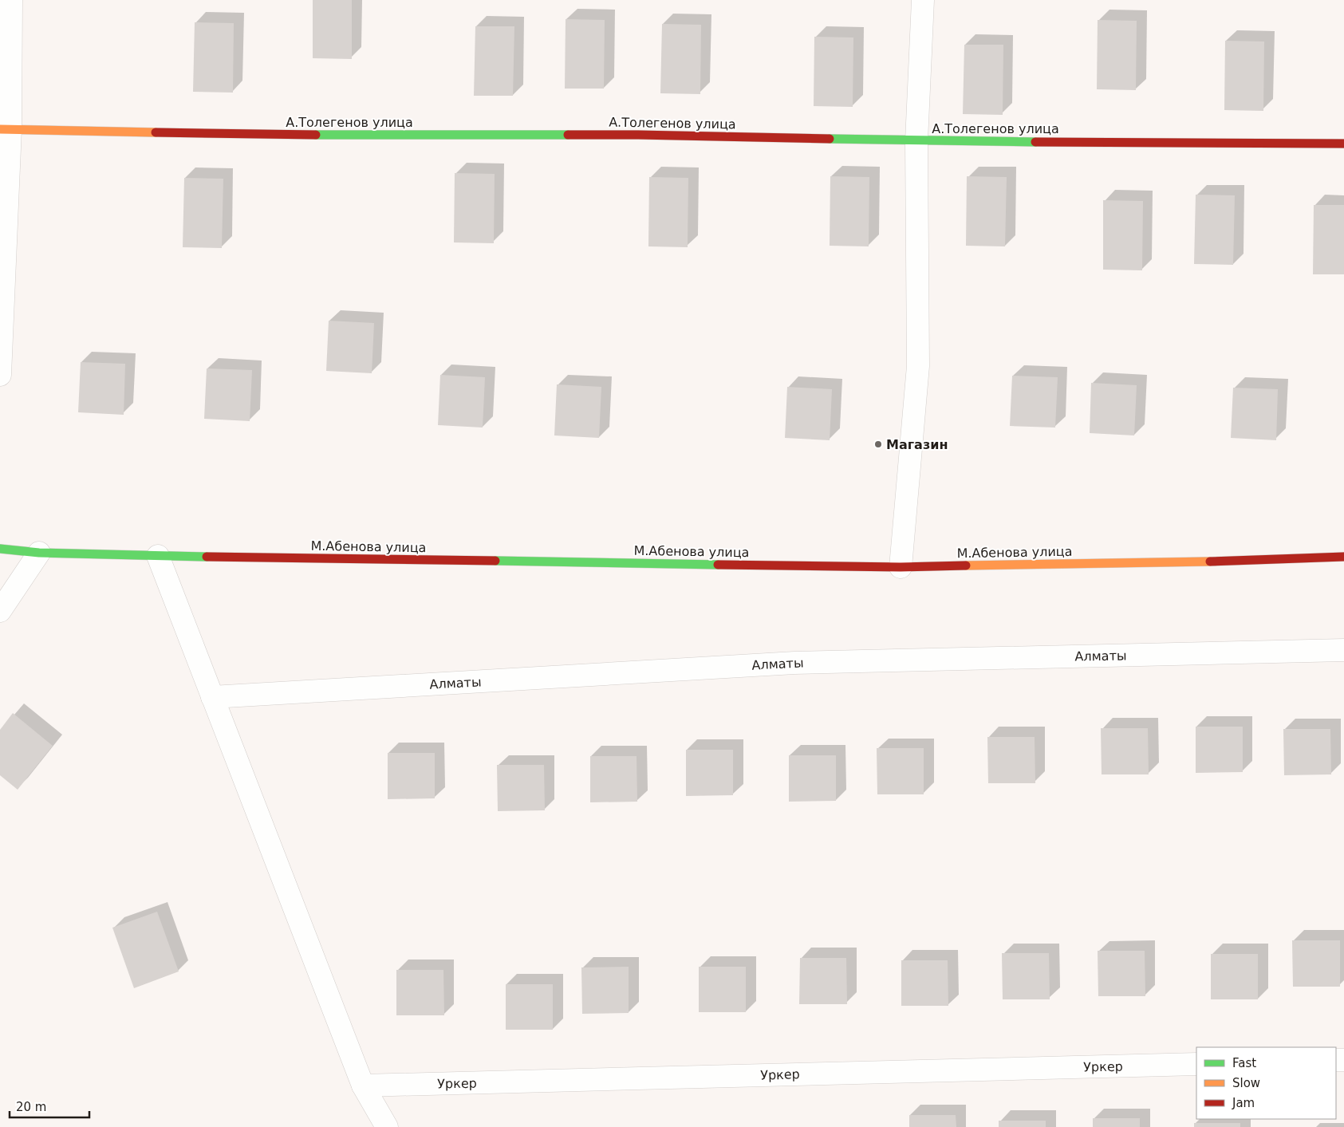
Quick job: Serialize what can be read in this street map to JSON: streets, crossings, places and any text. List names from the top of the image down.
{
  "streets": {
    "main road": ["А.Толегенов улица", "М.Абенова улица"],
    "street": ["Алматы", "Уркер"]
  },
  "places": ["Магазин"],
  "legend": ["Fast", "Slow", "Jam"],
  "scale_bar": "20 m"
}
